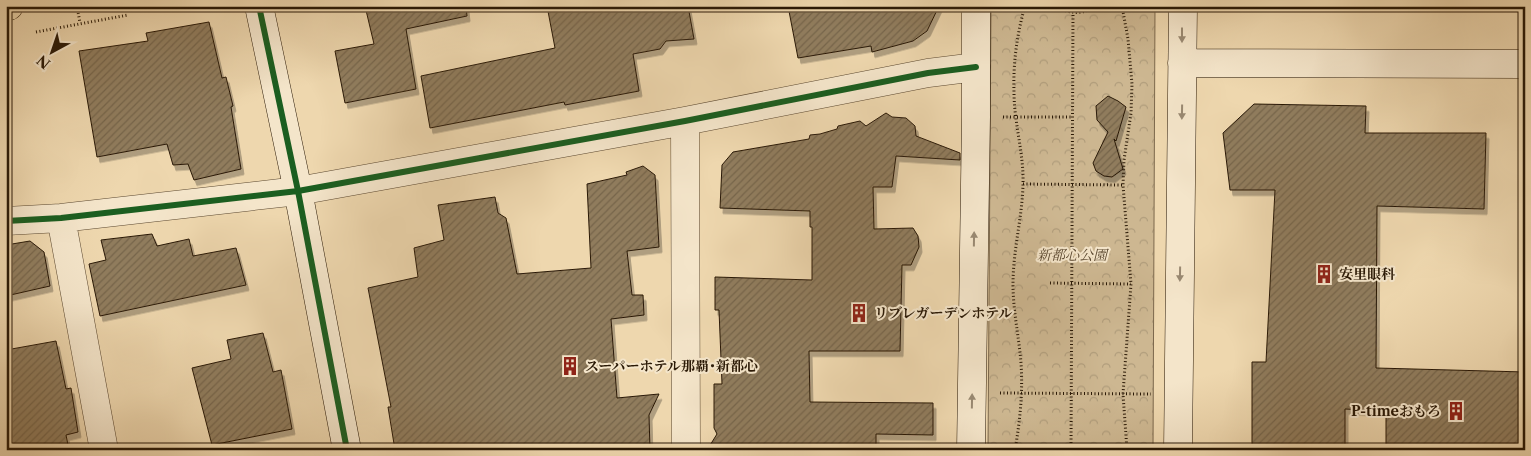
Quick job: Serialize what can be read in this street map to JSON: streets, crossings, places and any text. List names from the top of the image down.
{
  "parks": ["新都心公園"],
  "places": {
    "building": [
      "安里眼科",
      "リブレガーデンホテル",
      "スーパーホテル那覇･新都心",
      "P-timeおもろ"
    ]
  },
  "north": "bottom left"
}
